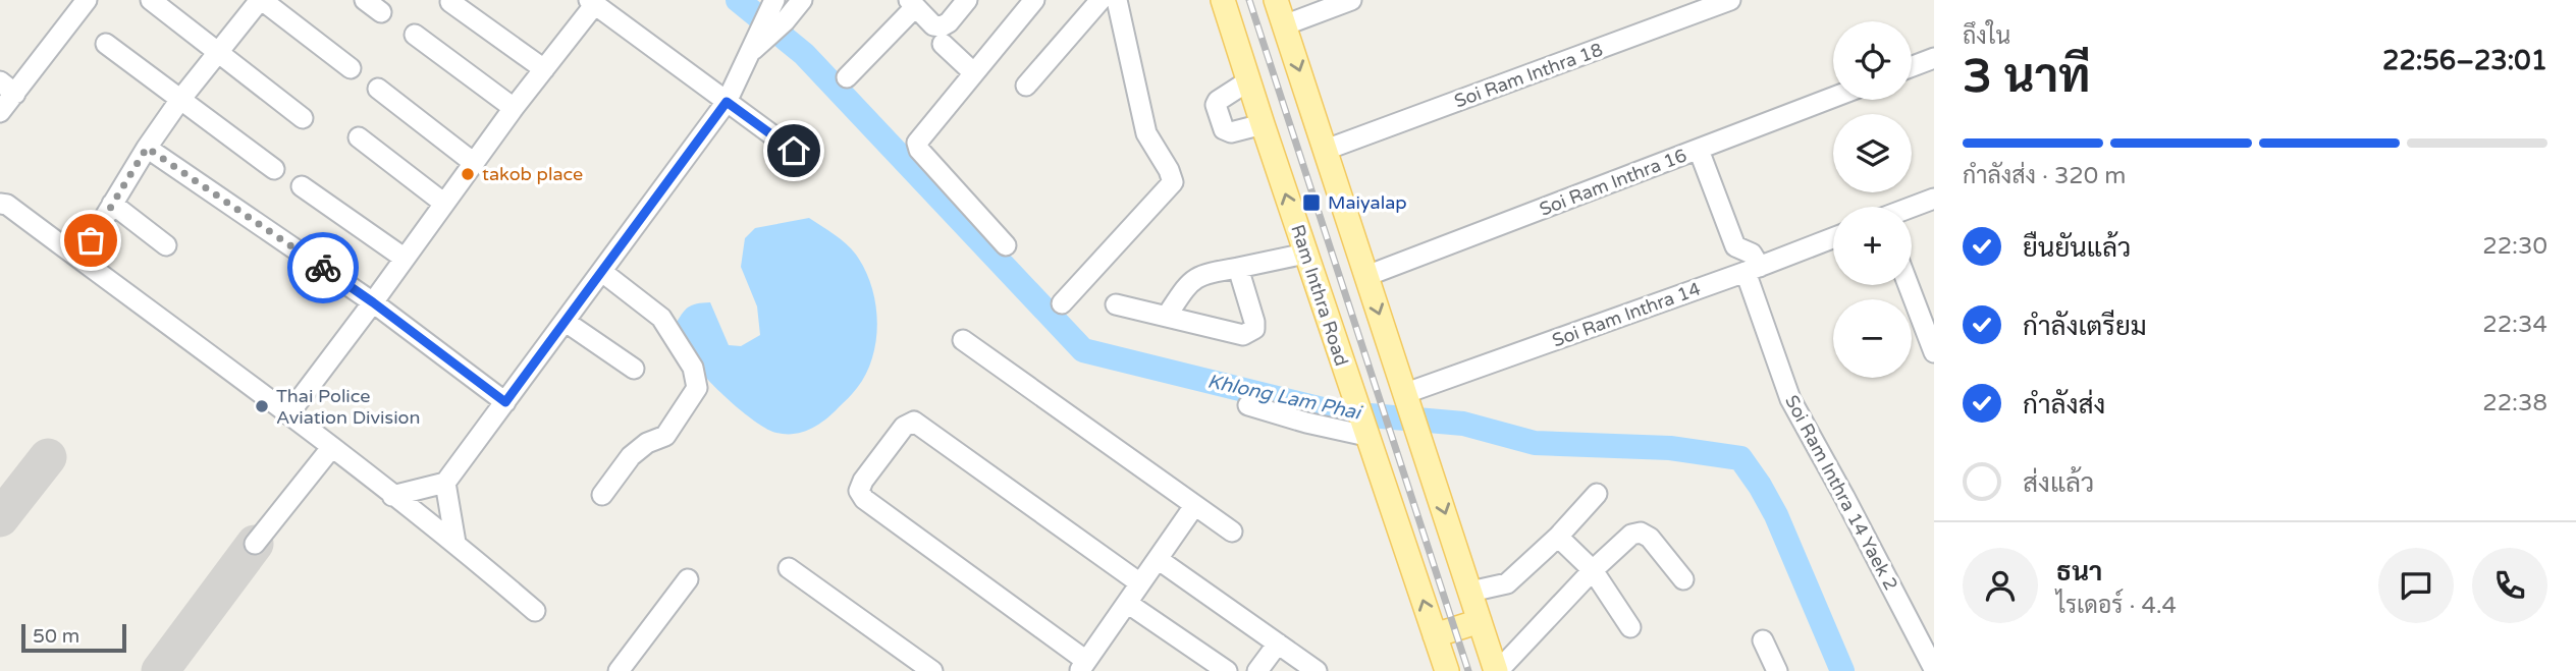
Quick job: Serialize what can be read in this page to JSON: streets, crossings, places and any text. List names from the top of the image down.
{
  "streets": {
    "main road": ["Ram Inthra Road"],
    "street": [
      "Soi Ram Inthra 18",
      "Soi Ram Inthra 16",
      "Soi Ram Inthra 14",
      "Soi Ram Inthra 14 Yaek 2"
    ]
  },
  "crossings": [
    ["Soi Ram Inthra 14", "Soi Ram Inthra 14 Yaek 2"]
  ],
  "water": ["Khlong Lam Phai"],
  "places": {
    "other": ["takob place", "Thai Police Aviation Division"],
    "transit": ["Maiyalap"]
  },
  "scale_bar": "50 m",
  "page": {
    "heading": ["3 นาที", "ถึงใน", "22:56–23:01"],
    "panel": ["ธนา", "ไรเดอร์ · 4.4"],
    "map_buttons": ["+", "−"],
    "bar": "กำลังส่ง · 320 m",
    "list": [
      ["ยืนยันแล้ว", "22:30"],
      ["กำลังเตรียม", "22:34"],
      ["กำลังส่ง", "22:38"],
      "ส่งแล้ว"
    ],
    "scale": "50 m"
  }
}
